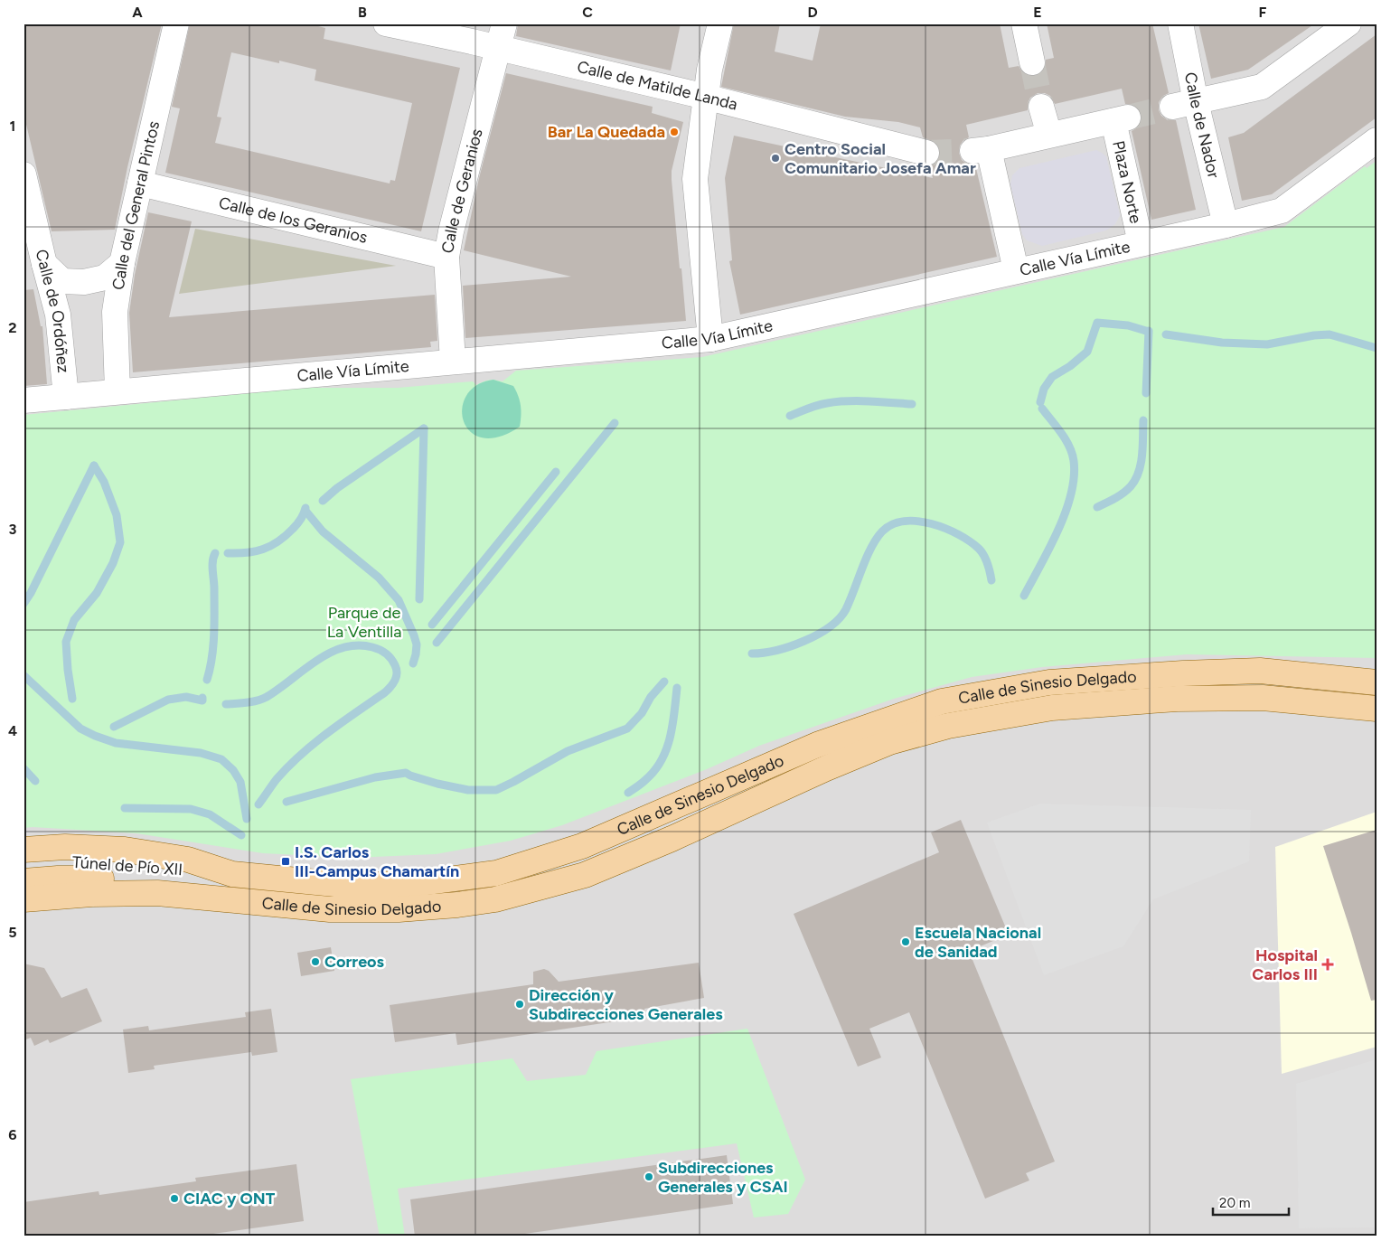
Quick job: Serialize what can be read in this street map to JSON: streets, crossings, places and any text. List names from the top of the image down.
{
  "streets": {
    "main road": ["Calle de Sinesio Delgado", "Túnel de Pío XII"],
    "street": [
      "Calle de Matilde Landa",
      "Calle de Nador",
      "Plaza Norte",
      "Calle de Geranios",
      "Calle del General Pintos",
      "Calle de los Geranios",
      "Calle Vía Límite",
      "Calle de Ordóñez"
    ]
  },
  "crossings": [
    ["Calle de Matilde Landa", "Calle de Geranios"],
    ["Calle de Nador", "Calle Vía Límite"],
    ["Plaza Norte", "Calle Vía Límite"],
    ["Calle de Geranios", "Calle de los Geranios"],
    ["Calle de Geranios", "Calle Vía Límite"],
    ["Calle del General Pintos", "Calle de los Geranios"],
    ["Calle del General Pintos", "Calle Vía Límite"],
    ["Calle Vía Límite", "Calle de Ordóñez"],
    ["Calle de Sinesio Delgado", "Túnel de Pío XII"]
  ],
  "parks": ["Parque de La Ventilla"],
  "places": {
    "other": [
      "Bar La Quedada",
      "Centro Social Comunitario Josefa Amar",
      "Escuela Nacional de Sanidad",
      "Correos",
      "Dirección y Subdirecciones Generales",
      "Subdirecciones Generales y CSAI",
      "CIAC y ONT"
    ],
    "transit": ["I.S. Carlos III-Campus Chamartín"],
    "health": ["Hospital Carlos III"]
  },
  "scale_bar": "20 m",
  "grid": {
    "columns": [
      "A",
      "B",
      "C",
      "D",
      "E",
      "F"
    ],
    "rows": [
      "1",
      "2",
      "3",
      "4",
      "5",
      "6"
    ]
  }
}
